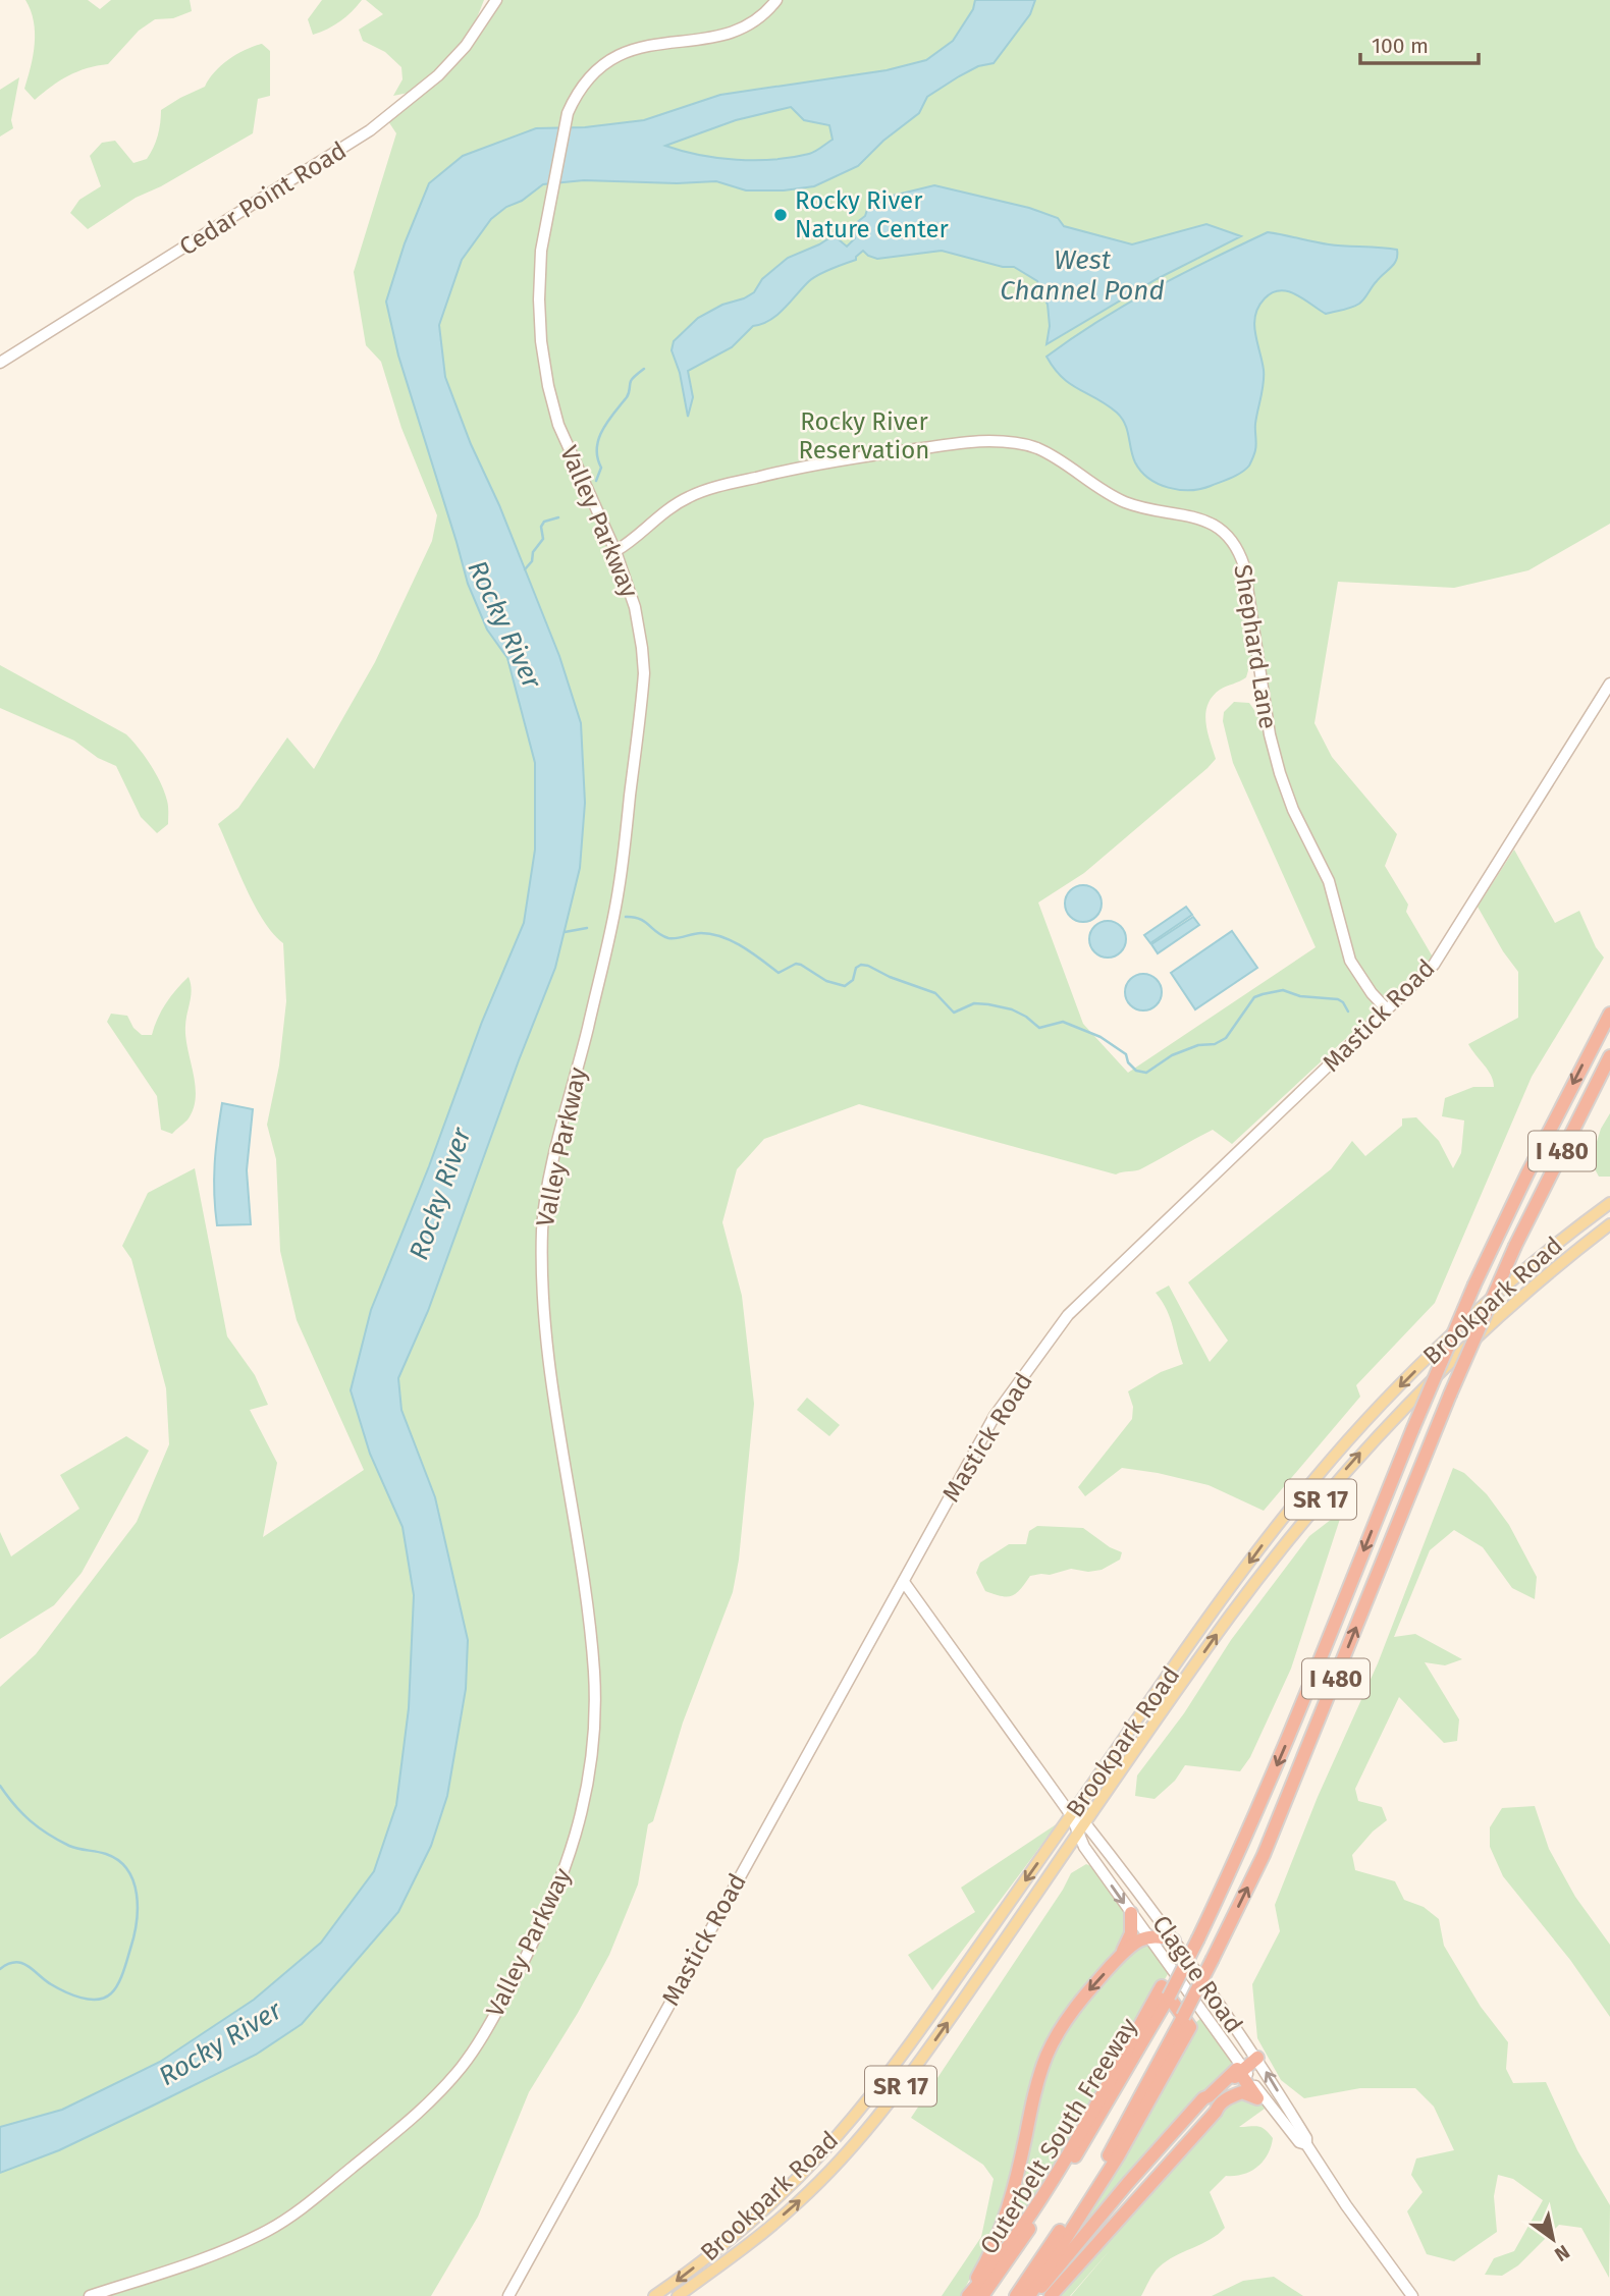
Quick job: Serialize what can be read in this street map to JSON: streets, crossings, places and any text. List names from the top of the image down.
{
  "streets": {
    "highway": ["I 480", "Outerbelt South Freeway"],
    "main road": ["Brookpark Road", "SR 17"],
    "street": [
      "Cedar Point Road",
      "Valley Parkway",
      "Shephard Lane",
      "Mastick Road",
      "Clague Road"
    ]
  },
  "crossings": [
    ["Valley Parkway", "Shephard Lane"],
    ["Shephard Lane", "Mastick Road"],
    ["Mastick Road", "Clague Road"],
    ["Brookpark Road", "Clague Road"]
  ],
  "water": ["West Channel Pond", "Rocky River"],
  "parks": ["Rocky River Reservation"],
  "places": ["Rocky River Nature Center"],
  "scale_bar": "100 m",
  "north": "bottom right"
}
